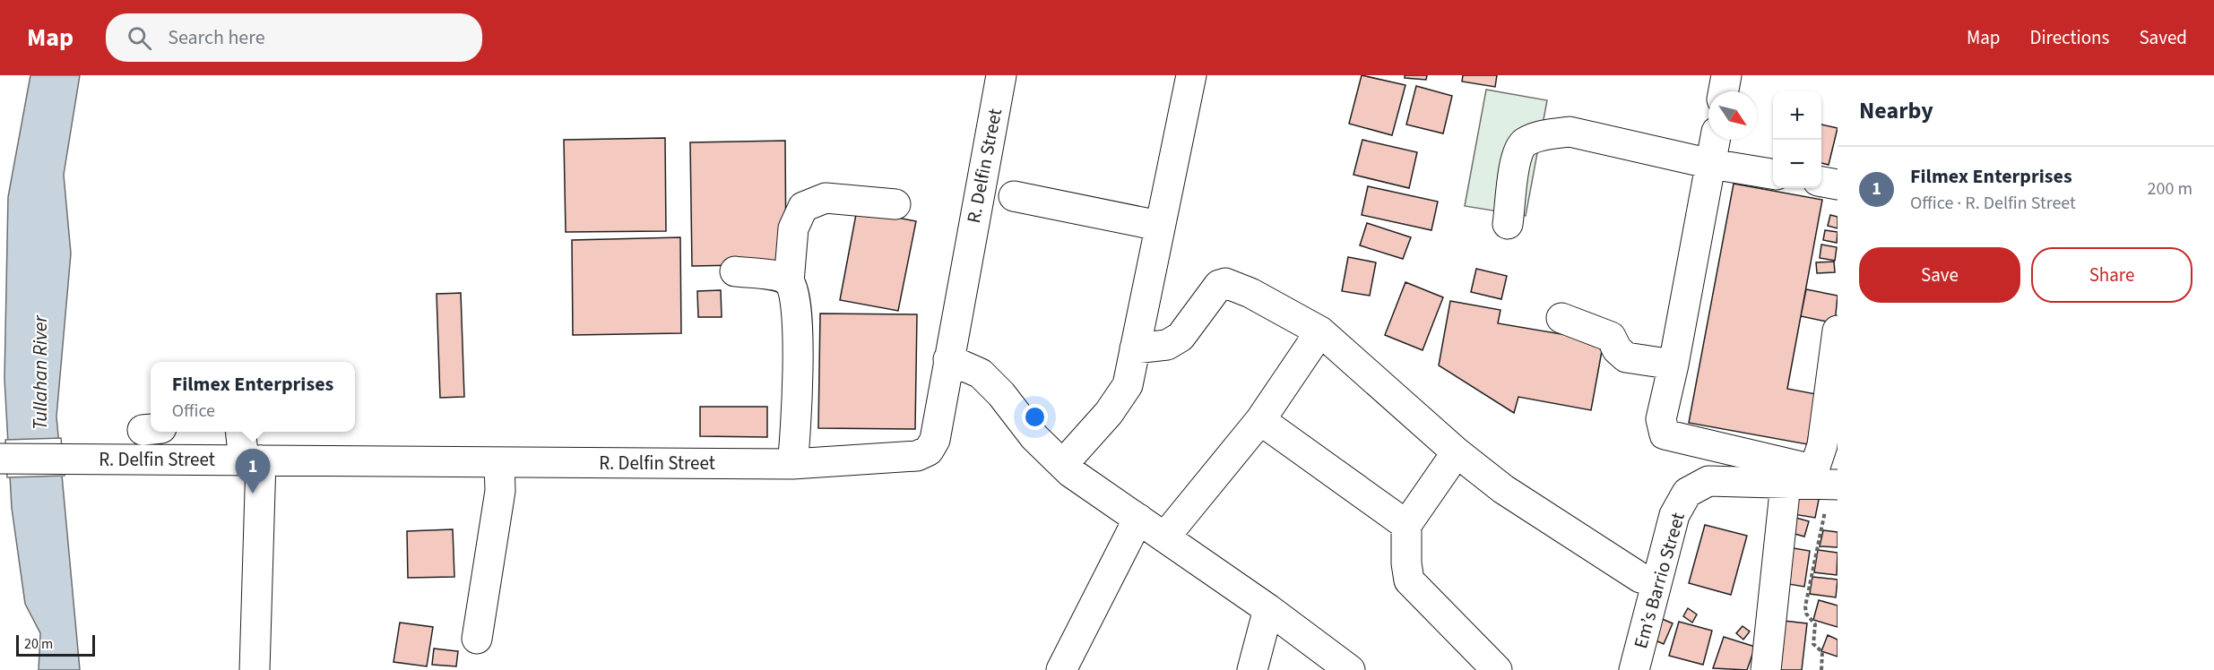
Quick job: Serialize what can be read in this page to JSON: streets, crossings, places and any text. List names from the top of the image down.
{
  "streets": {
    "street": ["R. Delfin Street", "Em’s Barrio Street"]
  },
  "water": ["Tullahan River"],
  "scale_bar": "20 m",
  "north": "bottom right",
  "page": {
    "header": "Map",
    "search": "Search here",
    "nav": ["Map", "Directions", "Saved"],
    "heading": "Nearby",
    "map_buttons": ["+", "−"],
    "list": [
      {
        "mark": "1",
        "name": "Filmex Enterprises",
        "note": "Office · R. Delfin Street",
        "value": "200 m"
      }
    ],
    "buttons": ["Save", "Share"],
    "popup": ["Filmex Enterprises", "Office"],
    "pins": "1",
    "scale": "20 m"
  }
}
